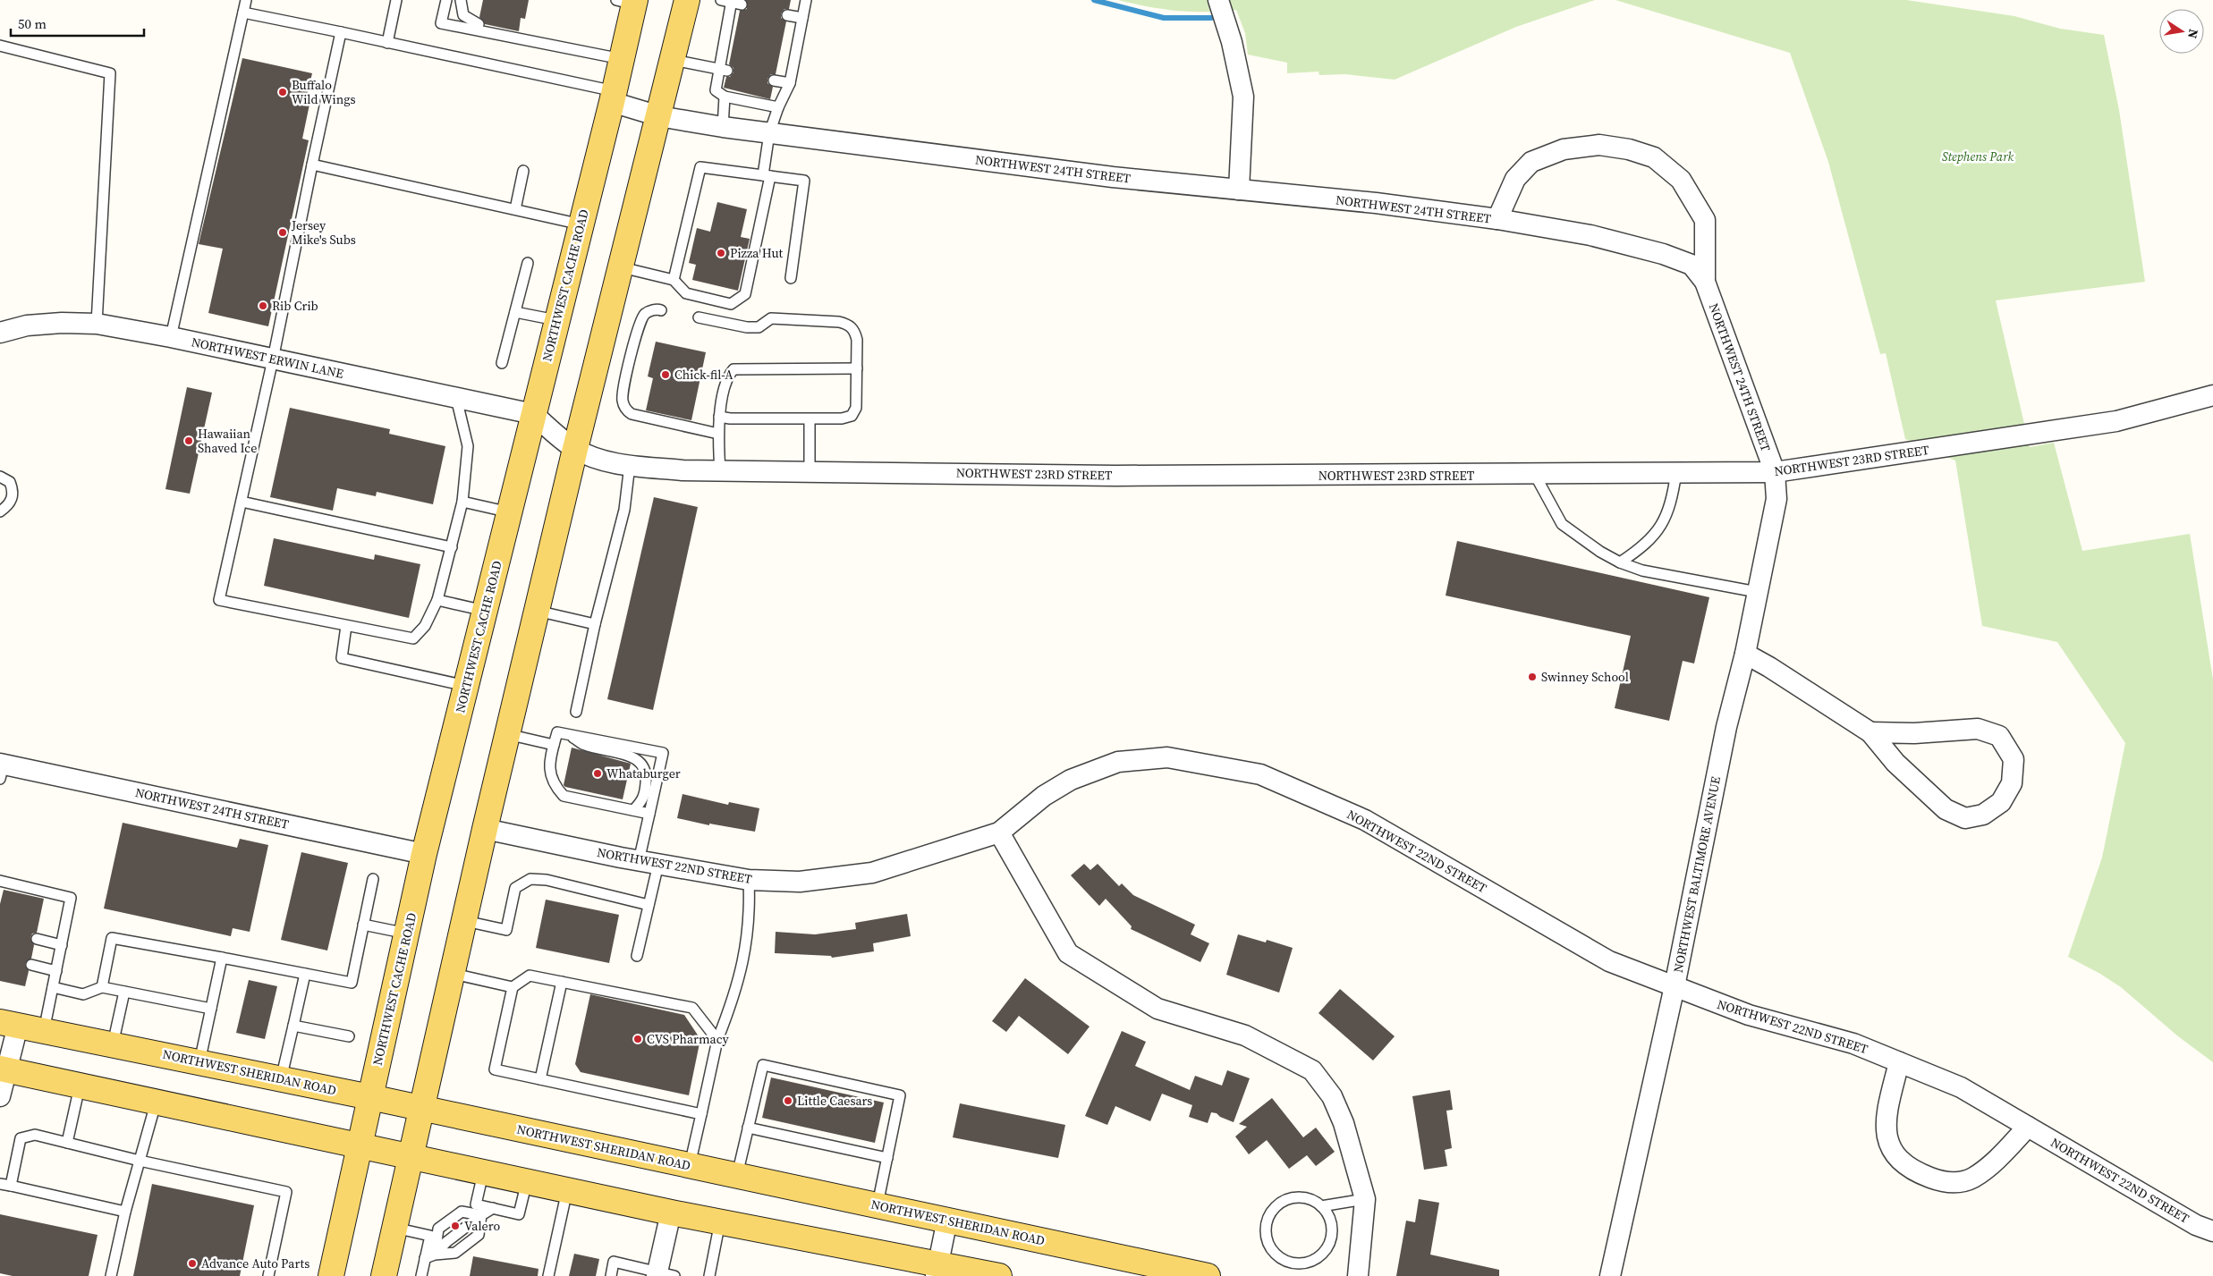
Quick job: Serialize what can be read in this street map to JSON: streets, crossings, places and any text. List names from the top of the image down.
{
  "streets": {
    "main road": ["NORTHWEST CACHE ROAD", "NORTHWEST SHERIDAN ROAD"],
    "street": [
      "NORTHWEST 24TH STREET",
      "NORTHWEST ERWIN LANE",
      "NORTHWEST 23RD STREET",
      "NORTHWEST 22ND STREET",
      "NORTHWEST BALTIMORE AVENUE"
    ]
  },
  "crossings": [
    ["NORTHWEST 24TH STREET", "NORTHWEST CACHE ROAD"],
    ["NORTHWEST 24TH STREET", "NORTHWEST 23RD STREET"],
    ["NORTHWEST 24TH STREET", "NORTHWEST BALTIMORE AVENUE"],
    ["NORTHWEST CACHE ROAD", "NORTHWEST ERWIN LANE"],
    ["NORTHWEST CACHE ROAD", "NORTHWEST 23RD STREET"],
    ["NORTHWEST CACHE ROAD", "NORTHWEST SHERIDAN ROAD"],
    ["NORTHWEST ERWIN LANE", "NORTHWEST 23RD STREET"],
    ["NORTHWEST 23RD STREET", "NORTHWEST BALTIMORE AVENUE"],
    ["NORTHWEST 22ND STREET", "NORTHWEST BALTIMORE AVENUE"]
  ],
  "parks": ["Stephens Park"],
  "places": [
    "Buffalo Wild Wings",
    "Jersey Mike's Subs",
    "Pizza Hut",
    "Rib Crib",
    "Chick-fil-A",
    "Hawaiian Shaved Ice",
    "Swinney School",
    "Whataburger",
    "CVS Pharmacy",
    "Little Caesars",
    "Valero",
    "Advance Auto Parts"
  ],
  "scale_bar": "50 m",
  "north": "right"
}
